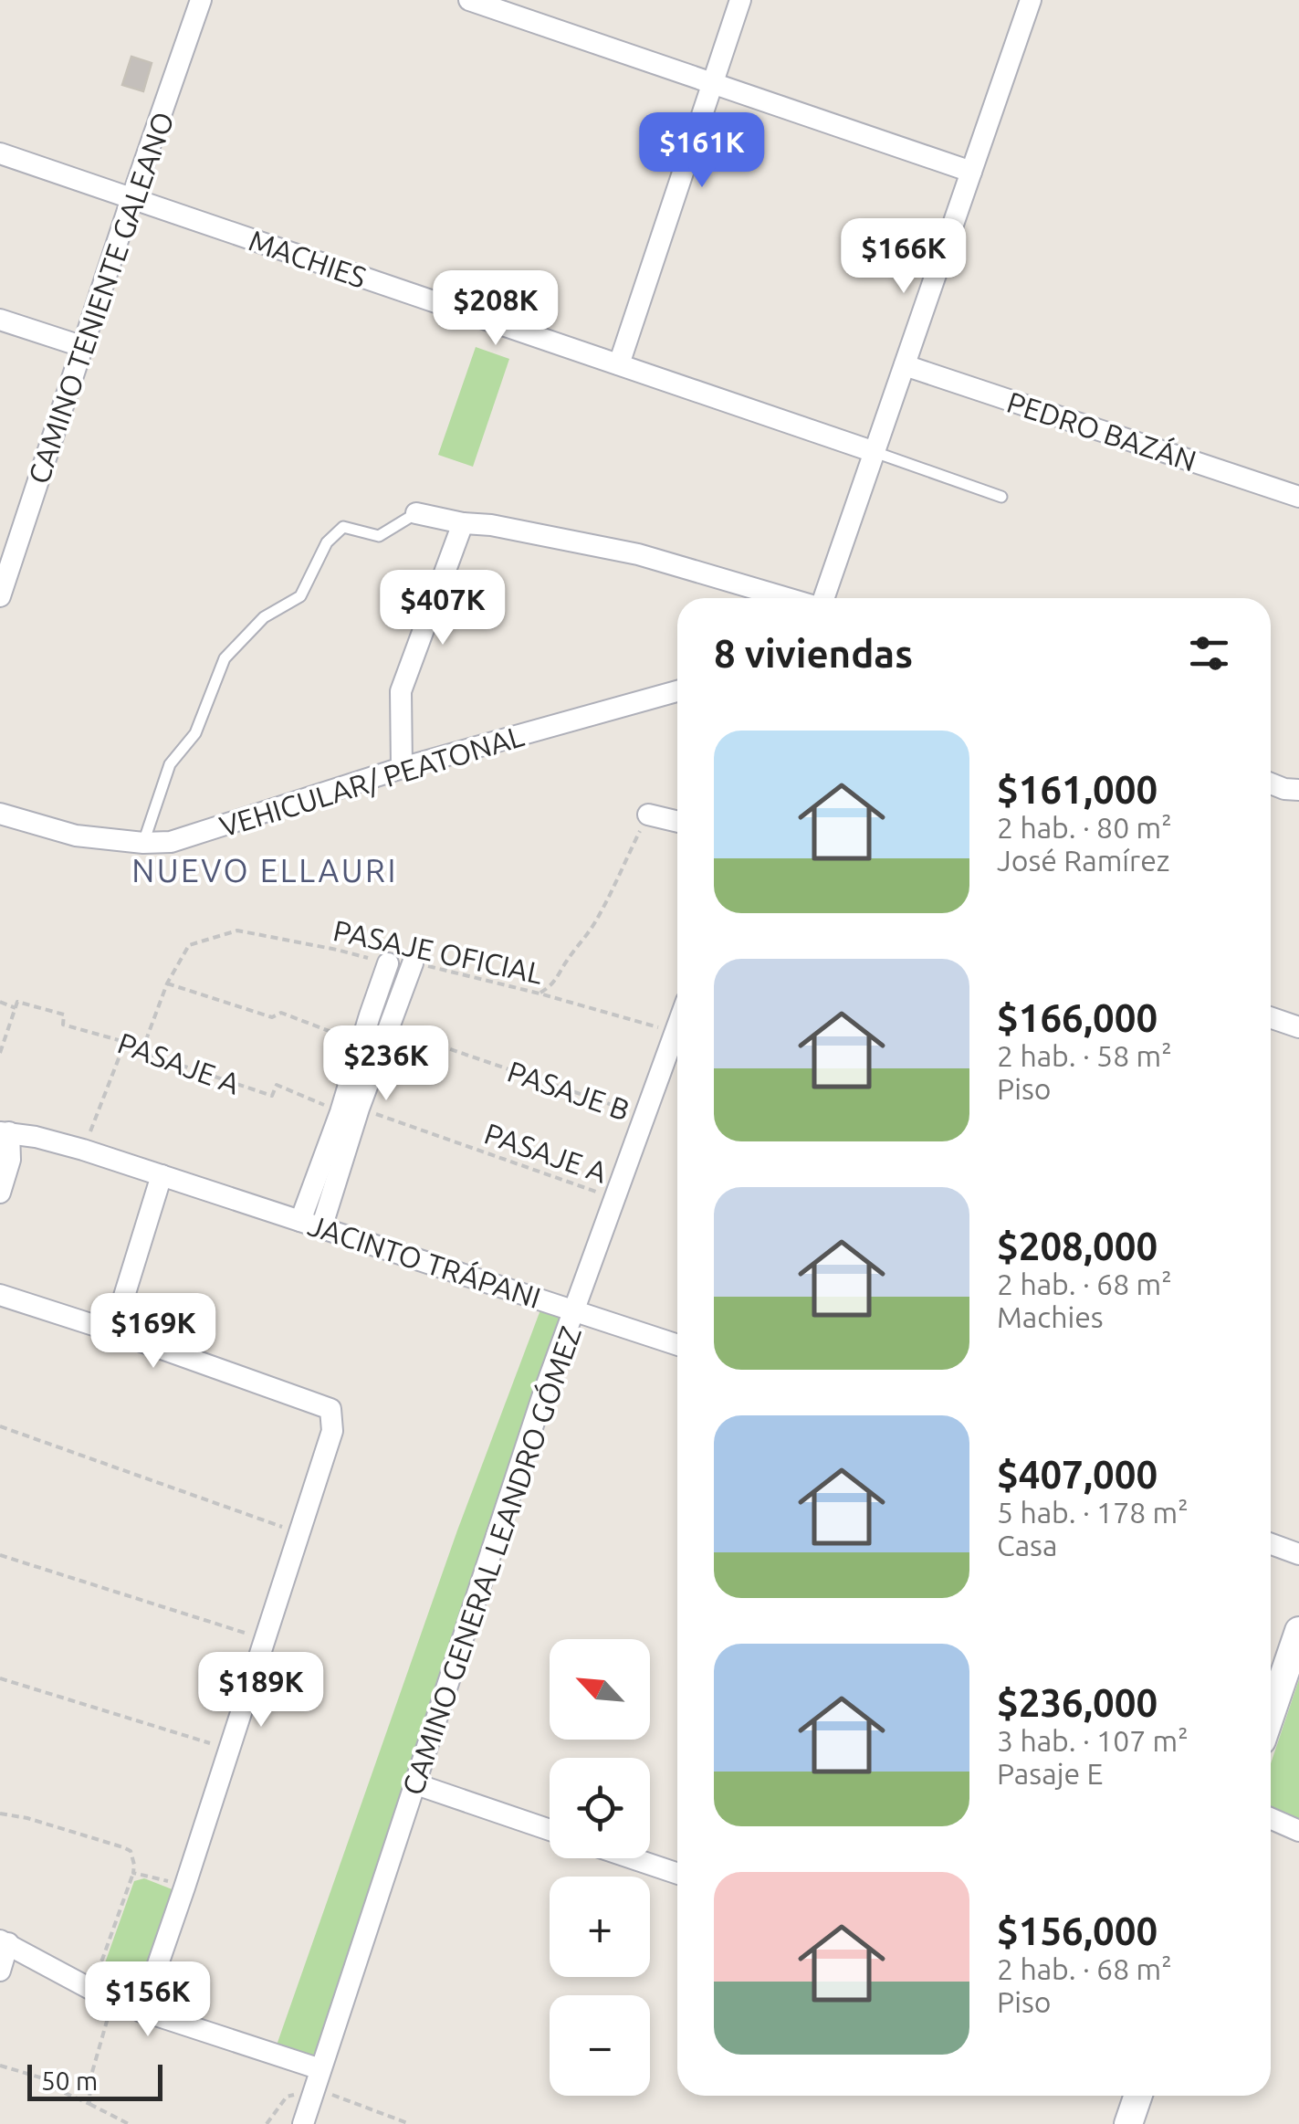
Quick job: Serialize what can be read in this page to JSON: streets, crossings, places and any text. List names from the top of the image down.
{
  "streets": {
    "street": [
      "MACHIES",
      "CAMINO TENIENTE GALEANO",
      "PEDRO BAZÁN",
      "VEHICULAR/ PEATONAL",
      "JACINTO TRÁPANI",
      "CAMINO GENERAL LEANDRO GÓMEZ"
    ],
    "path": ["PASAJE OFICIAL", "PASAJE A", "PASAJE B"]
  },
  "crossings": [
    ["MACHIES", "CAMINO TENIENTE GALEANO"],
    ["PASAJE OFICIAL", "CAMINO GENERAL LEANDRO GÓMEZ"],
    ["PASAJE A", "CAMINO GENERAL LEANDRO GÓMEZ"],
    ["PASAJE B", "CAMINO GENERAL LEANDRO GÓMEZ"],
    ["JACINTO TRÁPANI", "CAMINO GENERAL LEANDRO GÓMEZ"]
  ],
  "districts": ["NUEVO ELLAURI"],
  "scale_bar": "50 m",
  "north": "top left",
  "page": {
    "price": [
      "$161K",
      "$166K",
      "$208K",
      "$407K",
      "$236K",
      "$169K",
      "$189K",
      "$156K"
    ],
    "heading": "8 viviendas",
    "list": [
      {
        "name": "$161,000",
        "note": "2 hab. · 80 m² · José Ramírez"
      },
      {
        "name": "$166,000",
        "note": "2 hab. · 58 m² · Piso"
      },
      {
        "name": "$208,000",
        "note": "2 hab. · 68 m² · Machies"
      },
      {
        "name": "$407,000",
        "note": "5 hab. · 178 m² · Casa"
      },
      {
        "name": "$236,000",
        "note": "3 hab. · 107 m² · Pasaje E"
      },
      {
        "name": "$156,000",
        "note": "2 hab. · 68 m² · Piso"
      }
    ],
    "map_buttons": ["+", "−"],
    "scale": "50 m"
  }
}
